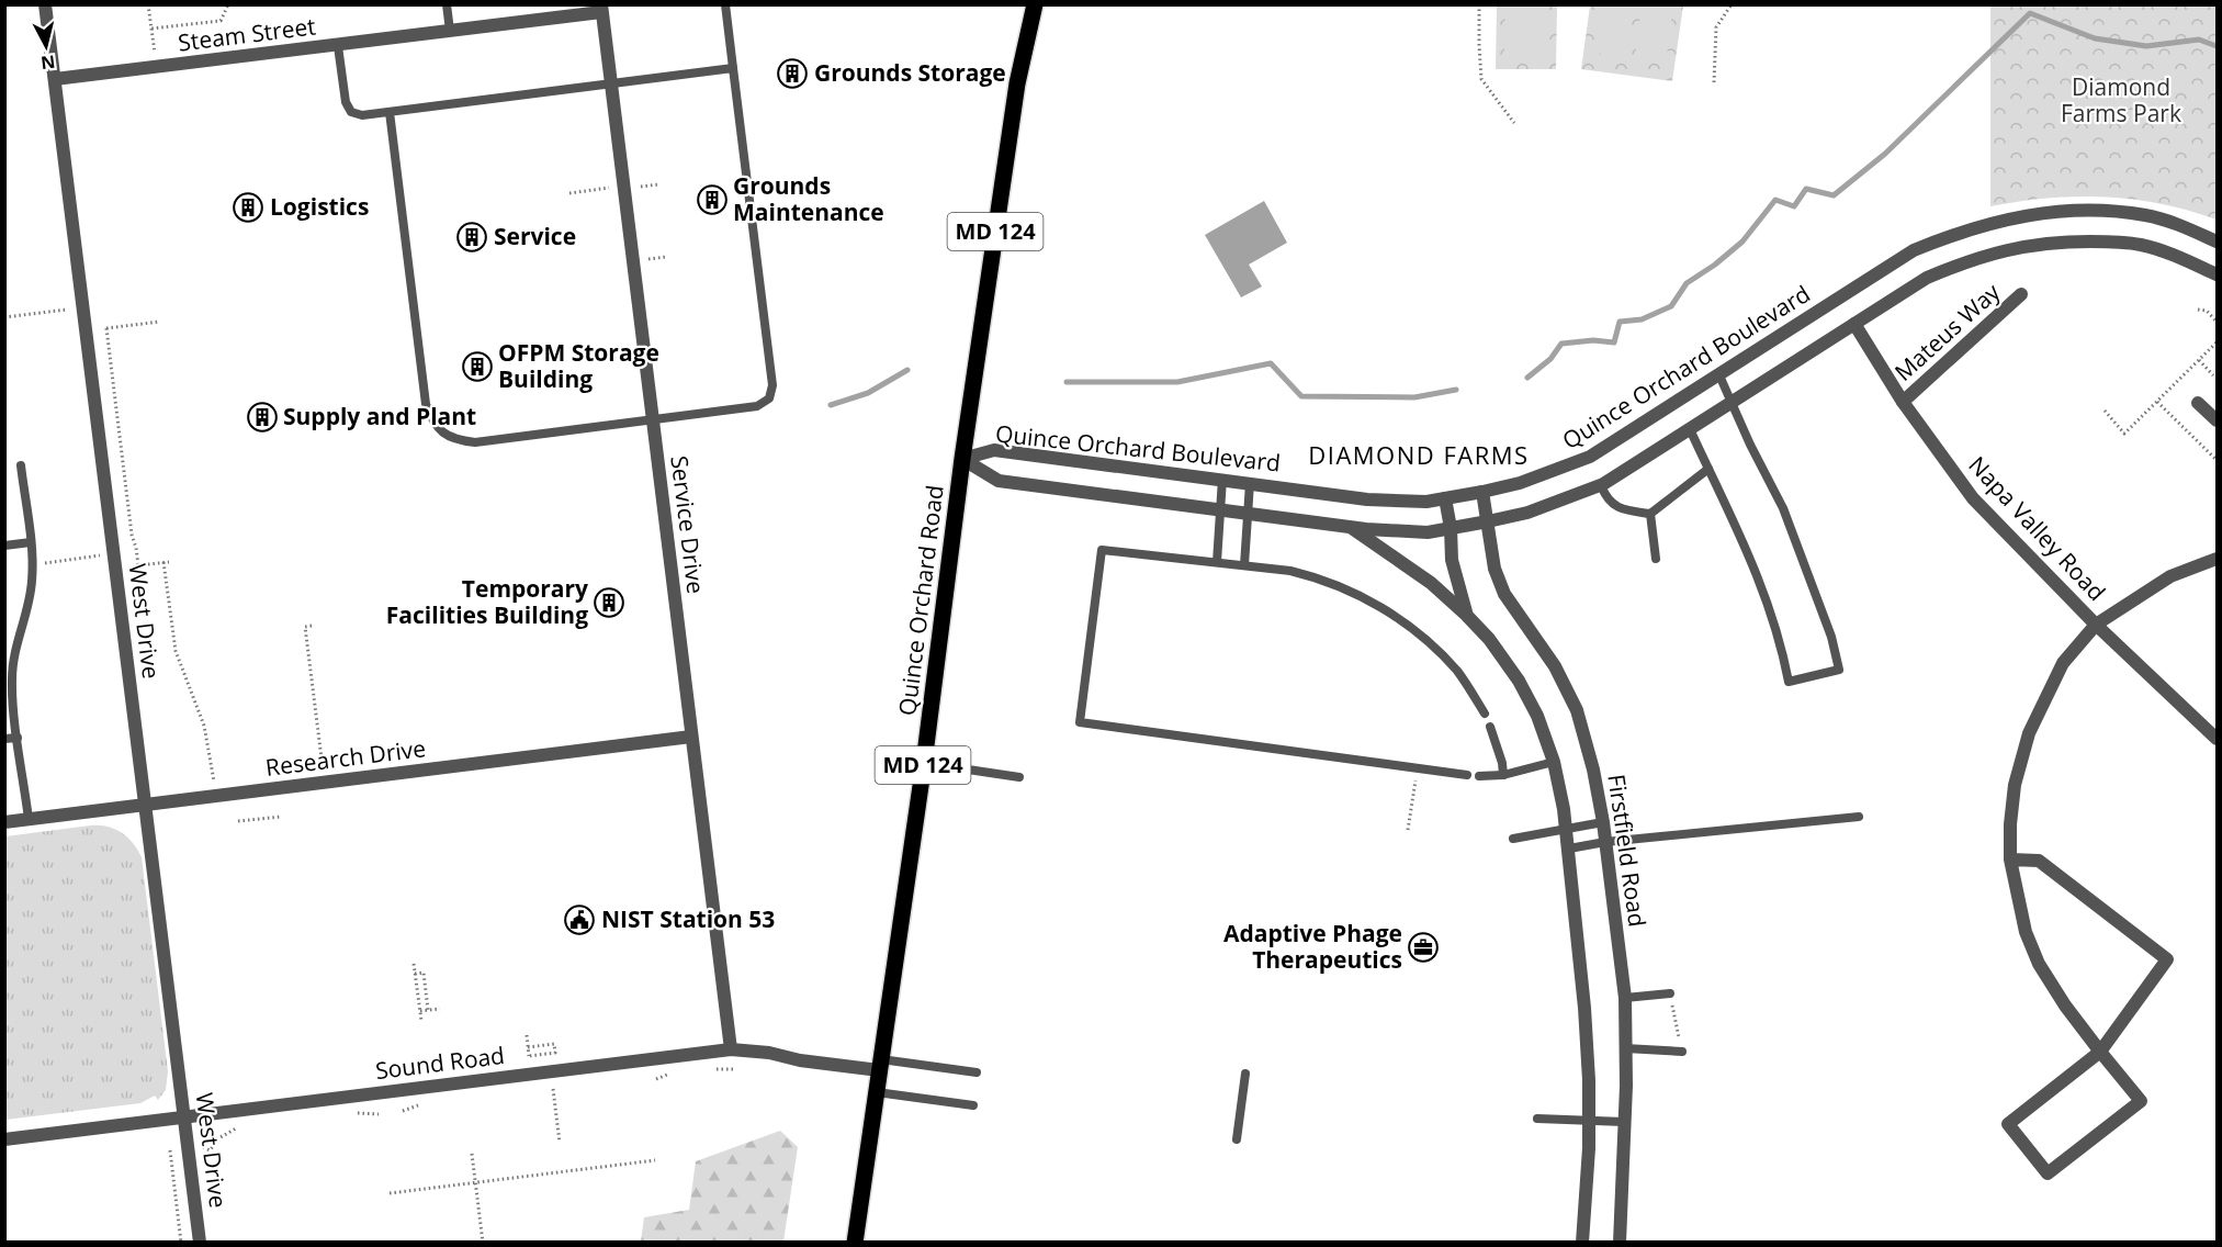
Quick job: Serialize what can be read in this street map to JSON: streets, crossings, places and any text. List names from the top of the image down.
{
  "streets": {
    "main road": ["MD 124", "Quince Orchard Road"],
    "street": [
      "Steam Street",
      "Mateus Way",
      "Quince Orchard Boulevard",
      "Service Drive",
      "Napa Valley Road",
      "West Drive",
      "Research Drive",
      "Firstfield Road",
      "Sound Road"
    ]
  },
  "crossings": [
    ["Steam Street", "Service Drive"],
    ["Steam Street", "West Drive"],
    ["Mateus Way", "Napa Valley Road"],
    ["Quince Orchard Boulevard", "Napa Valley Road"],
    ["Quince Orchard Boulevard", "Quince Orchard Road"],
    ["Quince Orchard Boulevard", "Firstfield Road"],
    ["Service Drive", "Research Drive"],
    ["Service Drive", "Sound Road"],
    ["Quince Orchard Road", "Sound Road"],
    ["West Drive", "Research Drive"],
    ["West Drive", "Sound Road"]
  ],
  "districts": ["DIAMOND FARMS"],
  "parks": ["Diamond Farms Park"],
  "places": {
    "building": [
      "Grounds Storage",
      "Grounds Maintenance",
      "Logistics",
      "Service",
      "OFPM Storage Building",
      "Supply and Plant",
      "Temporary Facilities Building"
    ],
    "public building": ["NIST Station 53"],
    "office": ["Adaptive Phage Therapeutics"]
  },
  "north": "bottom"
}
